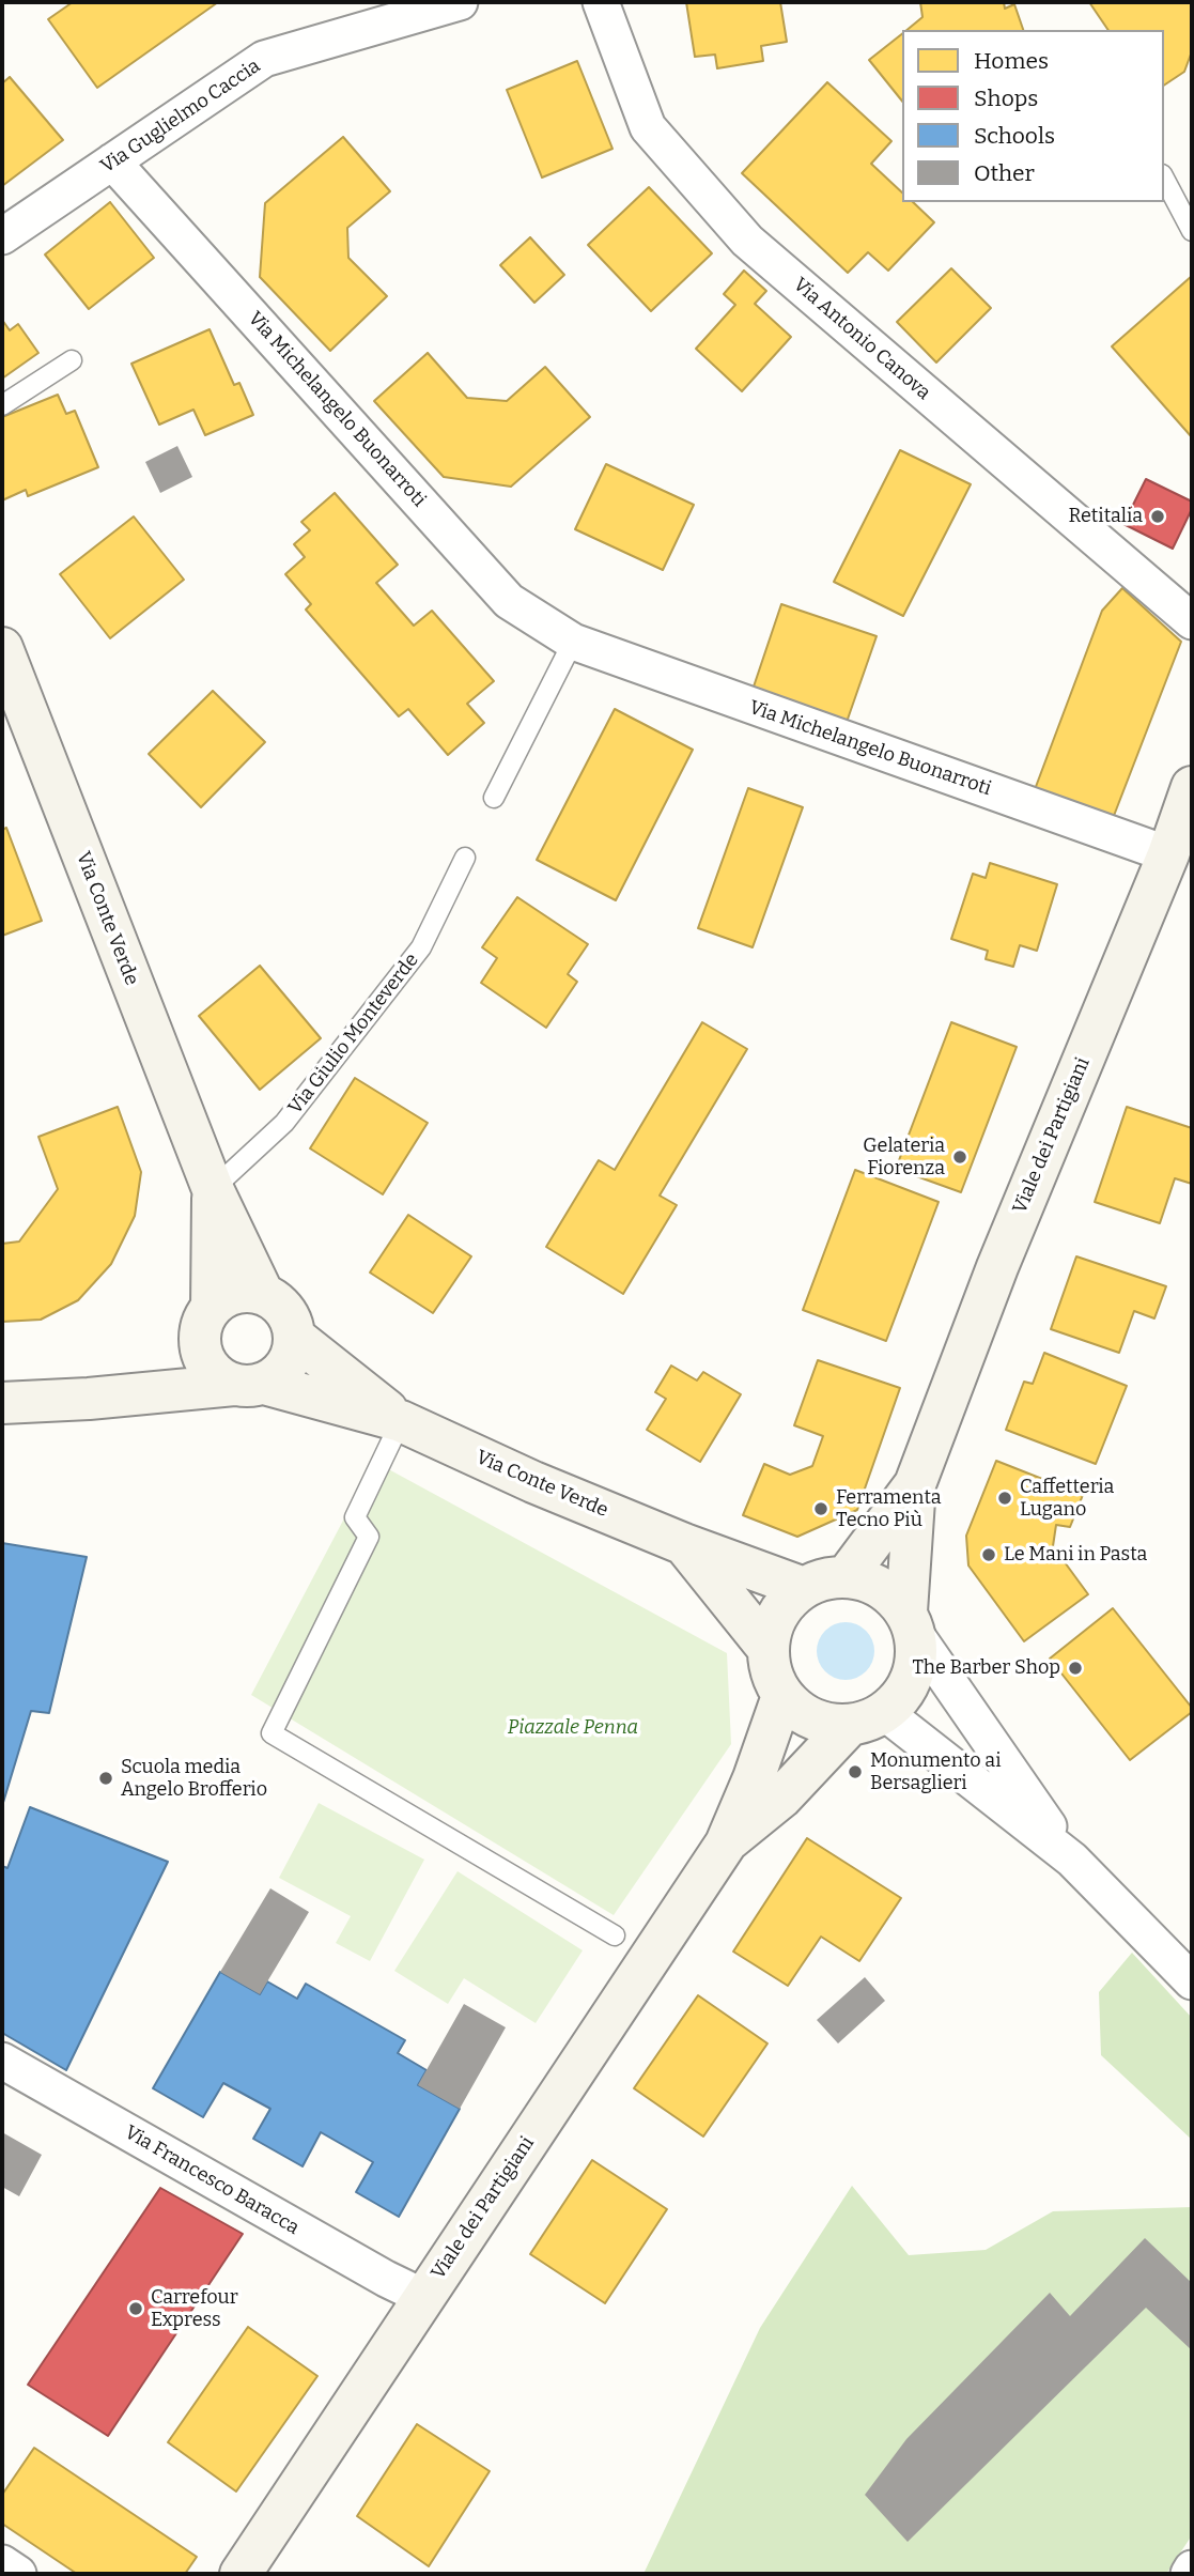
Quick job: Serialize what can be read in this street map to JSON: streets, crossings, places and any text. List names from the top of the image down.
{
  "streets": {
    "street": [
      "Via Guglielmo Caccia",
      "Via Antonio Canova",
      "Via Michelangelo Buonarroti",
      "Via Conte Verde",
      "Viale dei Partigiani",
      "Via Francesco Baracca"
    ],
    "lane": ["Via Giulio Monteverde"]
  },
  "crossings": [
    ["Via Guglielmo Caccia", "Via Michelangelo Buonarroti"],
    ["Via Michelangelo Buonarroti", "Viale dei Partigiani"],
    ["Via Conte Verde", "Via Giulio Monteverde"],
    ["Via Conte Verde", "Viale dei Partigiani"],
    ["Viale dei Partigiani", "Via Francesco Baracca"]
  ],
  "parks": ["Piazzale Penna"],
  "places": [
    "Retitalia",
    "Gelateria Fiorenza",
    "Caffetteria Lugano",
    "Ferramenta Tecno Più",
    "Le Mani in Pasta",
    "The Barber Shop",
    "Monumento ai Bersaglieri",
    "Scuola media Angelo Brofferio",
    "Carrefour Express"
  ],
  "legend": [
    "Homes",
    "Shops",
    "Schools",
    "Other"
  ]
}
